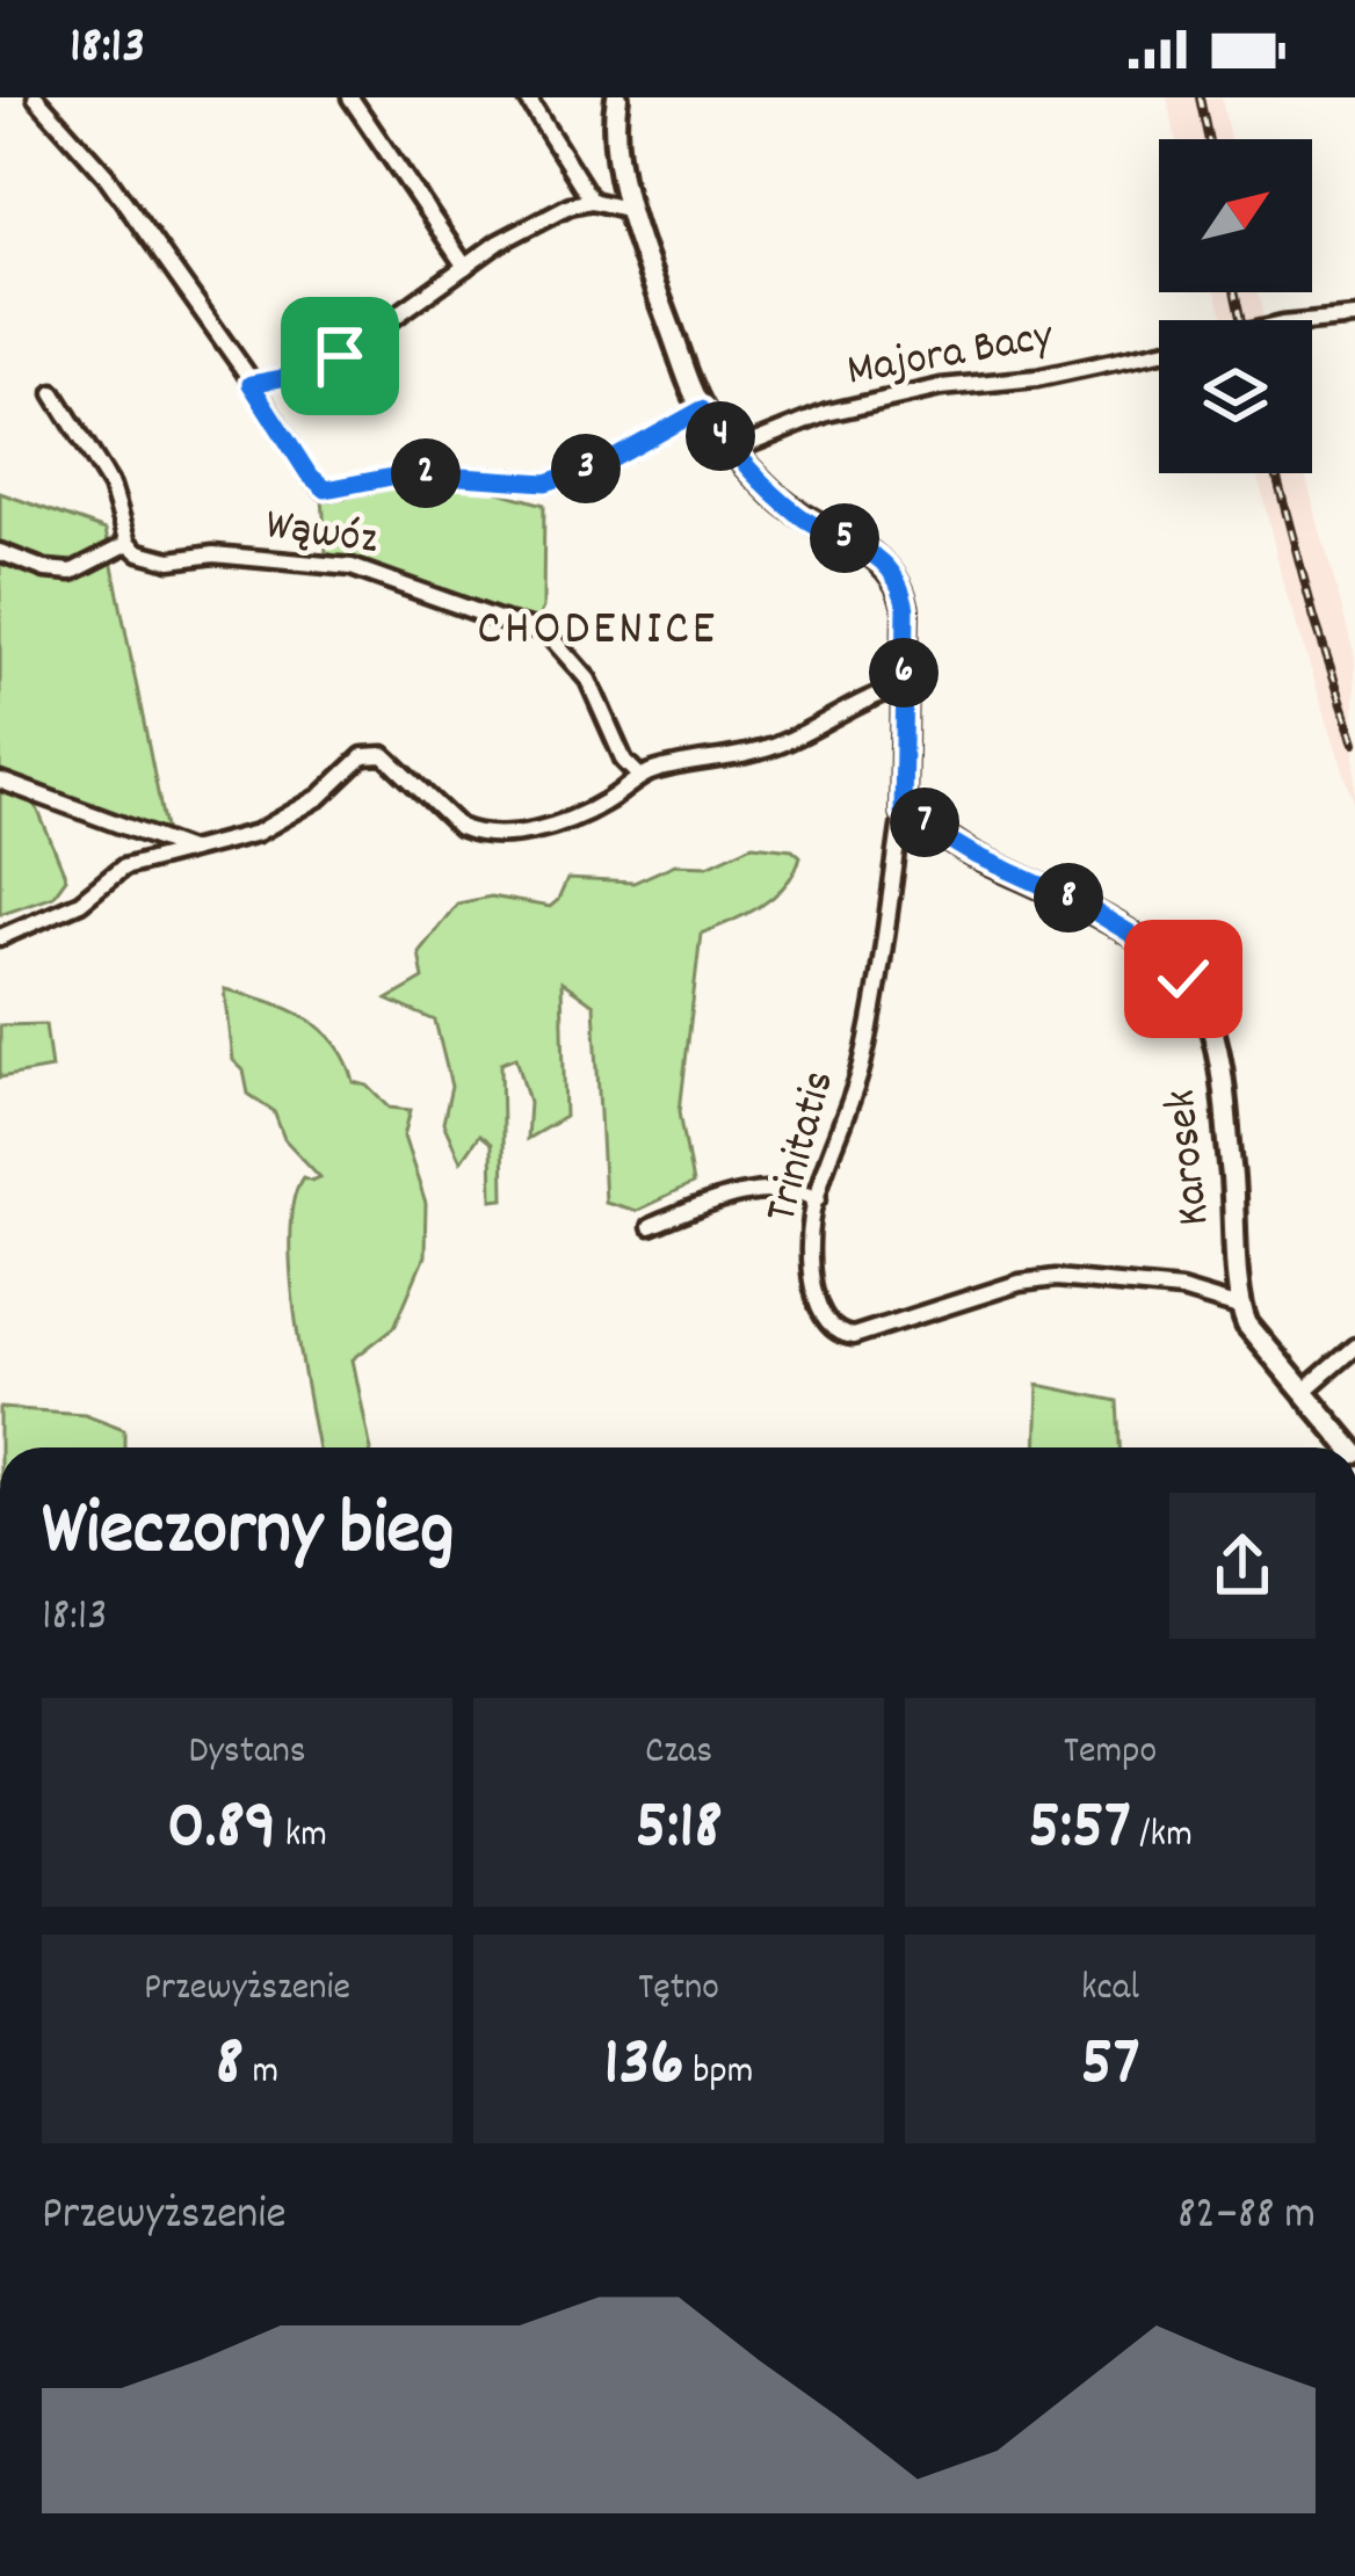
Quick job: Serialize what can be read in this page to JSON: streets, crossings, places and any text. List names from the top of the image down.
{
  "streets": {
    "street": [
      "Majora Bacy",
      "Wąwóz",
      "Trinitatis",
      "Karosek"
    ]
  },
  "crossings": [
    ["Trinitatis", "Karosek"]
  ],
  "districts": ["CHODENICE"],
  "north": "top right",
  "page": {
    "status": "18:13",
    "pins": [
      "4",
      "3",
      "2",
      "5",
      "6",
      "7",
      "8"
    ],
    "heading": ["Wieczorny bieg", "18:13"],
    "stats": [
      ["Dystans", "0.89 km"],
      ["Czas", "5:18"],
      ["Tempo", "5:57 /km"],
      ["Przewyższenie", "8 m"],
      ["Tętno", "136 bpm"],
      ["kcal", "57"]
    ],
    "chart": ["Przewyższenie", "82–88 m"]
  }
}
